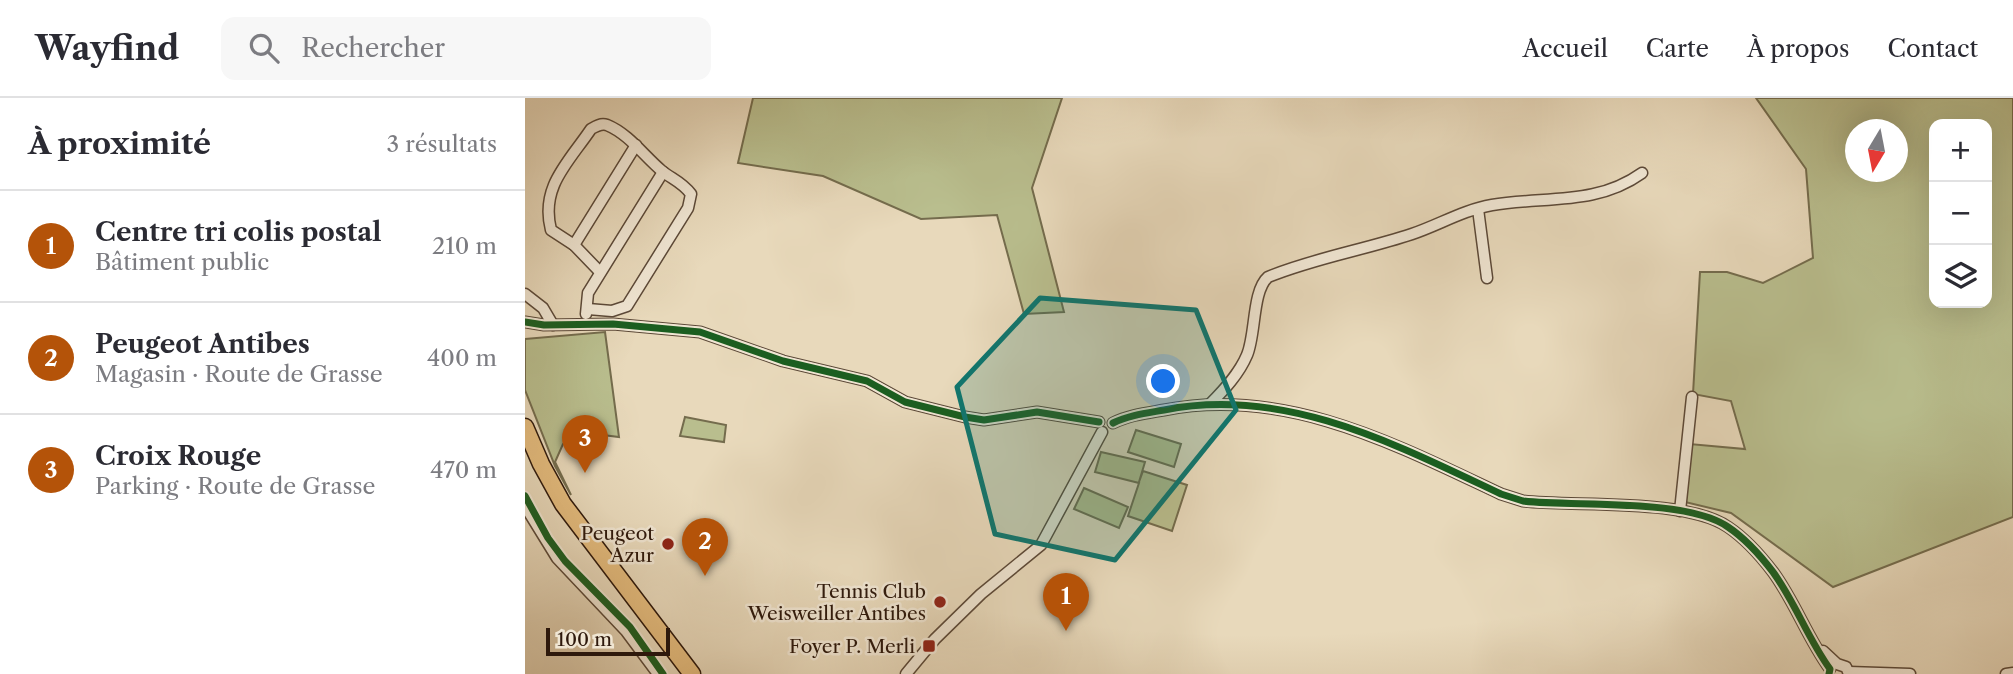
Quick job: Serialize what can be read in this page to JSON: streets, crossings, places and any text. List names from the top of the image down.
{
  "places": {
    "other": ["Peugeot Azur", "Tennis Club Weisweiller Antibes"],
    "transit": ["Foyer P. Merli"]
  },
  "scale_bar": "100 m",
  "north": "bottom",
  "page": {
    "header": "Wayfind",
    "search": "Rechercher",
    "nav": [
      "Accueil",
      "Carte",
      "À propos",
      "Contact"
    ],
    "heading": ["À proximité", "3 résultats"],
    "map_buttons": ["+", "−"],
    "list": [
      {
        "mark": "1",
        "name": "Centre tri colis postal",
        "note": "Bâtiment public",
        "value": "210 m"
      },
      {
        "mark": "2",
        "name": "Peugeot Antibes",
        "note": "Magasin · Route de Grasse",
        "value": "400 m"
      },
      {
        "mark": "3",
        "name": "Croix Rouge",
        "note": "Parking · Route de Grasse",
        "value": "470 m"
      }
    ],
    "pins": ["3", "2", "1"],
    "scale": "100 m"
  }
}
